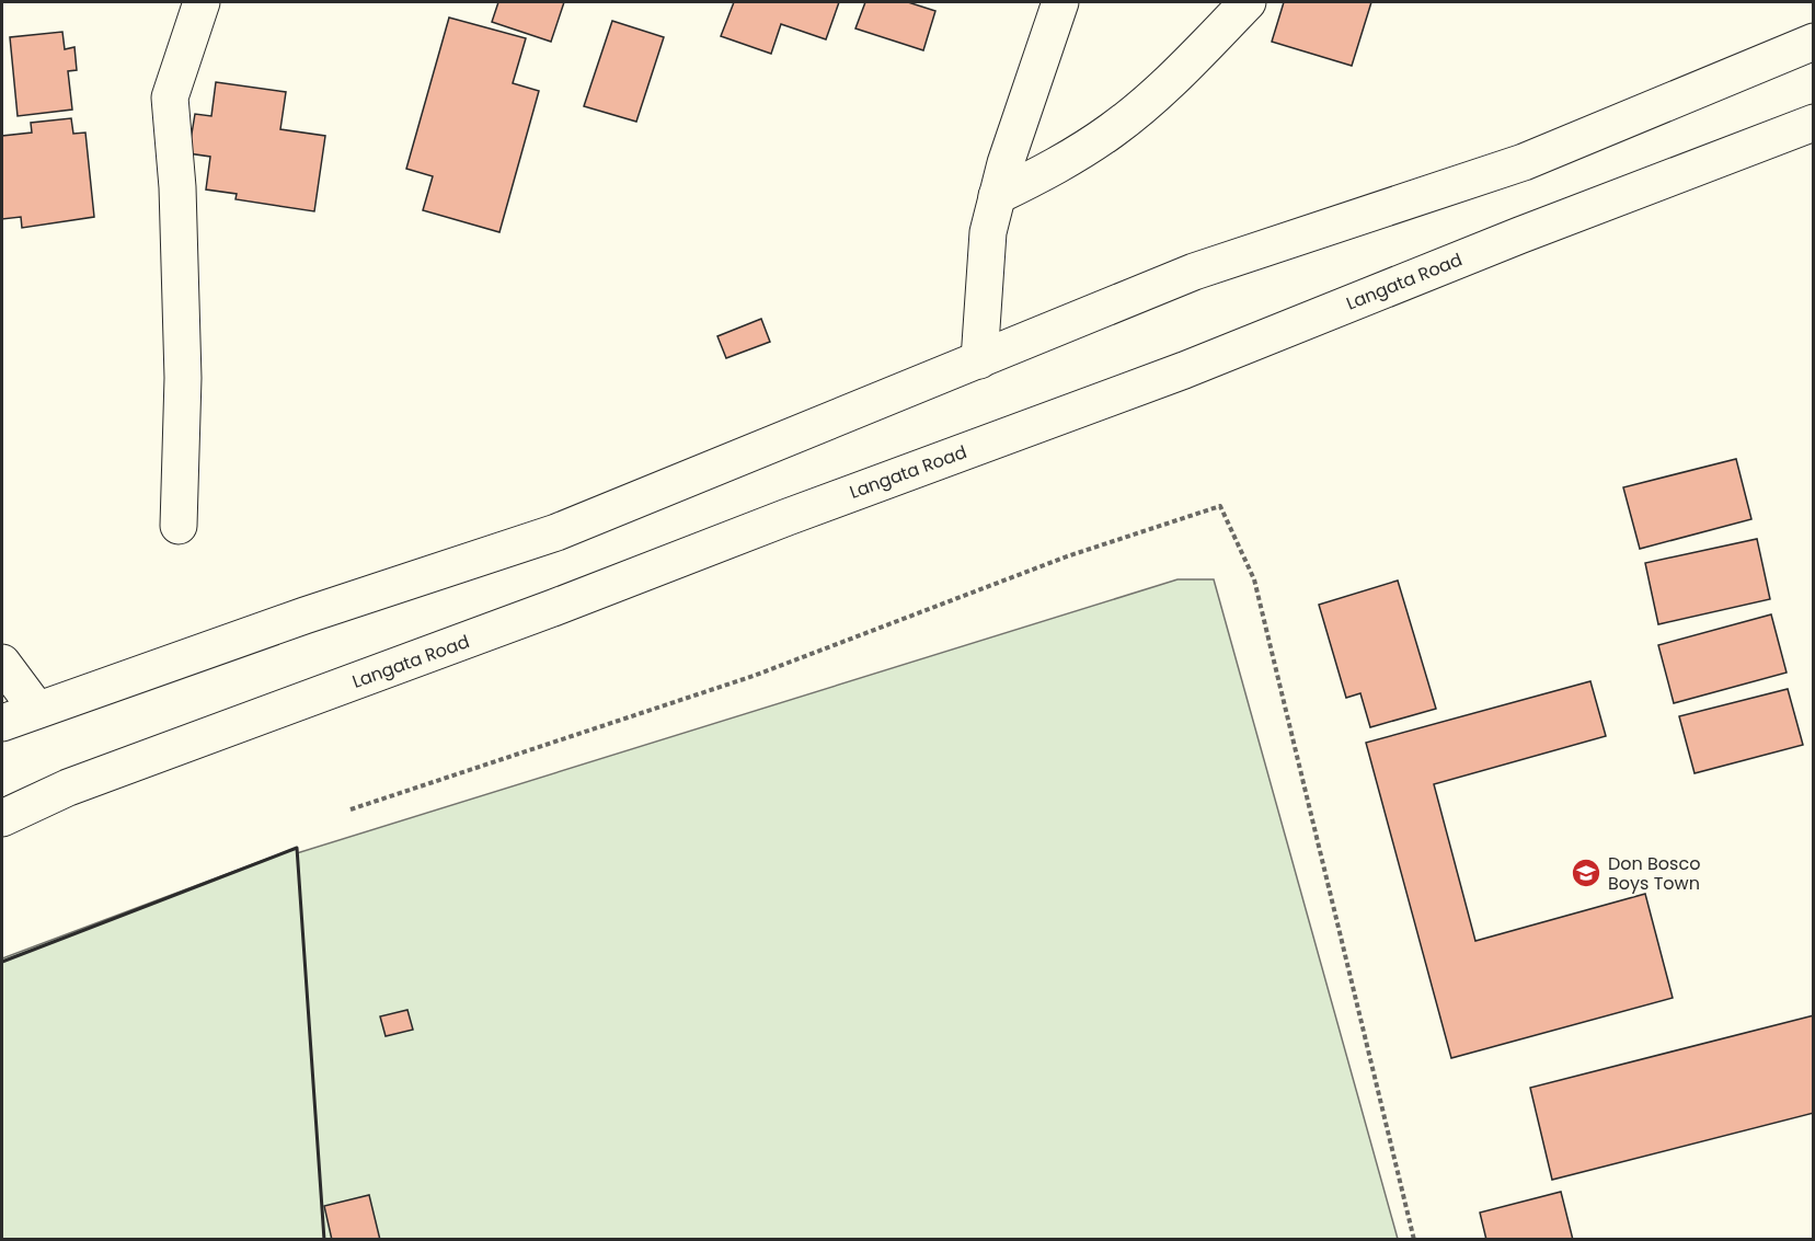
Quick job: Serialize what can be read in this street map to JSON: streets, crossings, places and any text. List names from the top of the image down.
{
  "streets": {
    "main road": ["Langata Road"]
  },
  "places": {
    "school or university": ["Don Bosco Boys Town"]
  }
}
